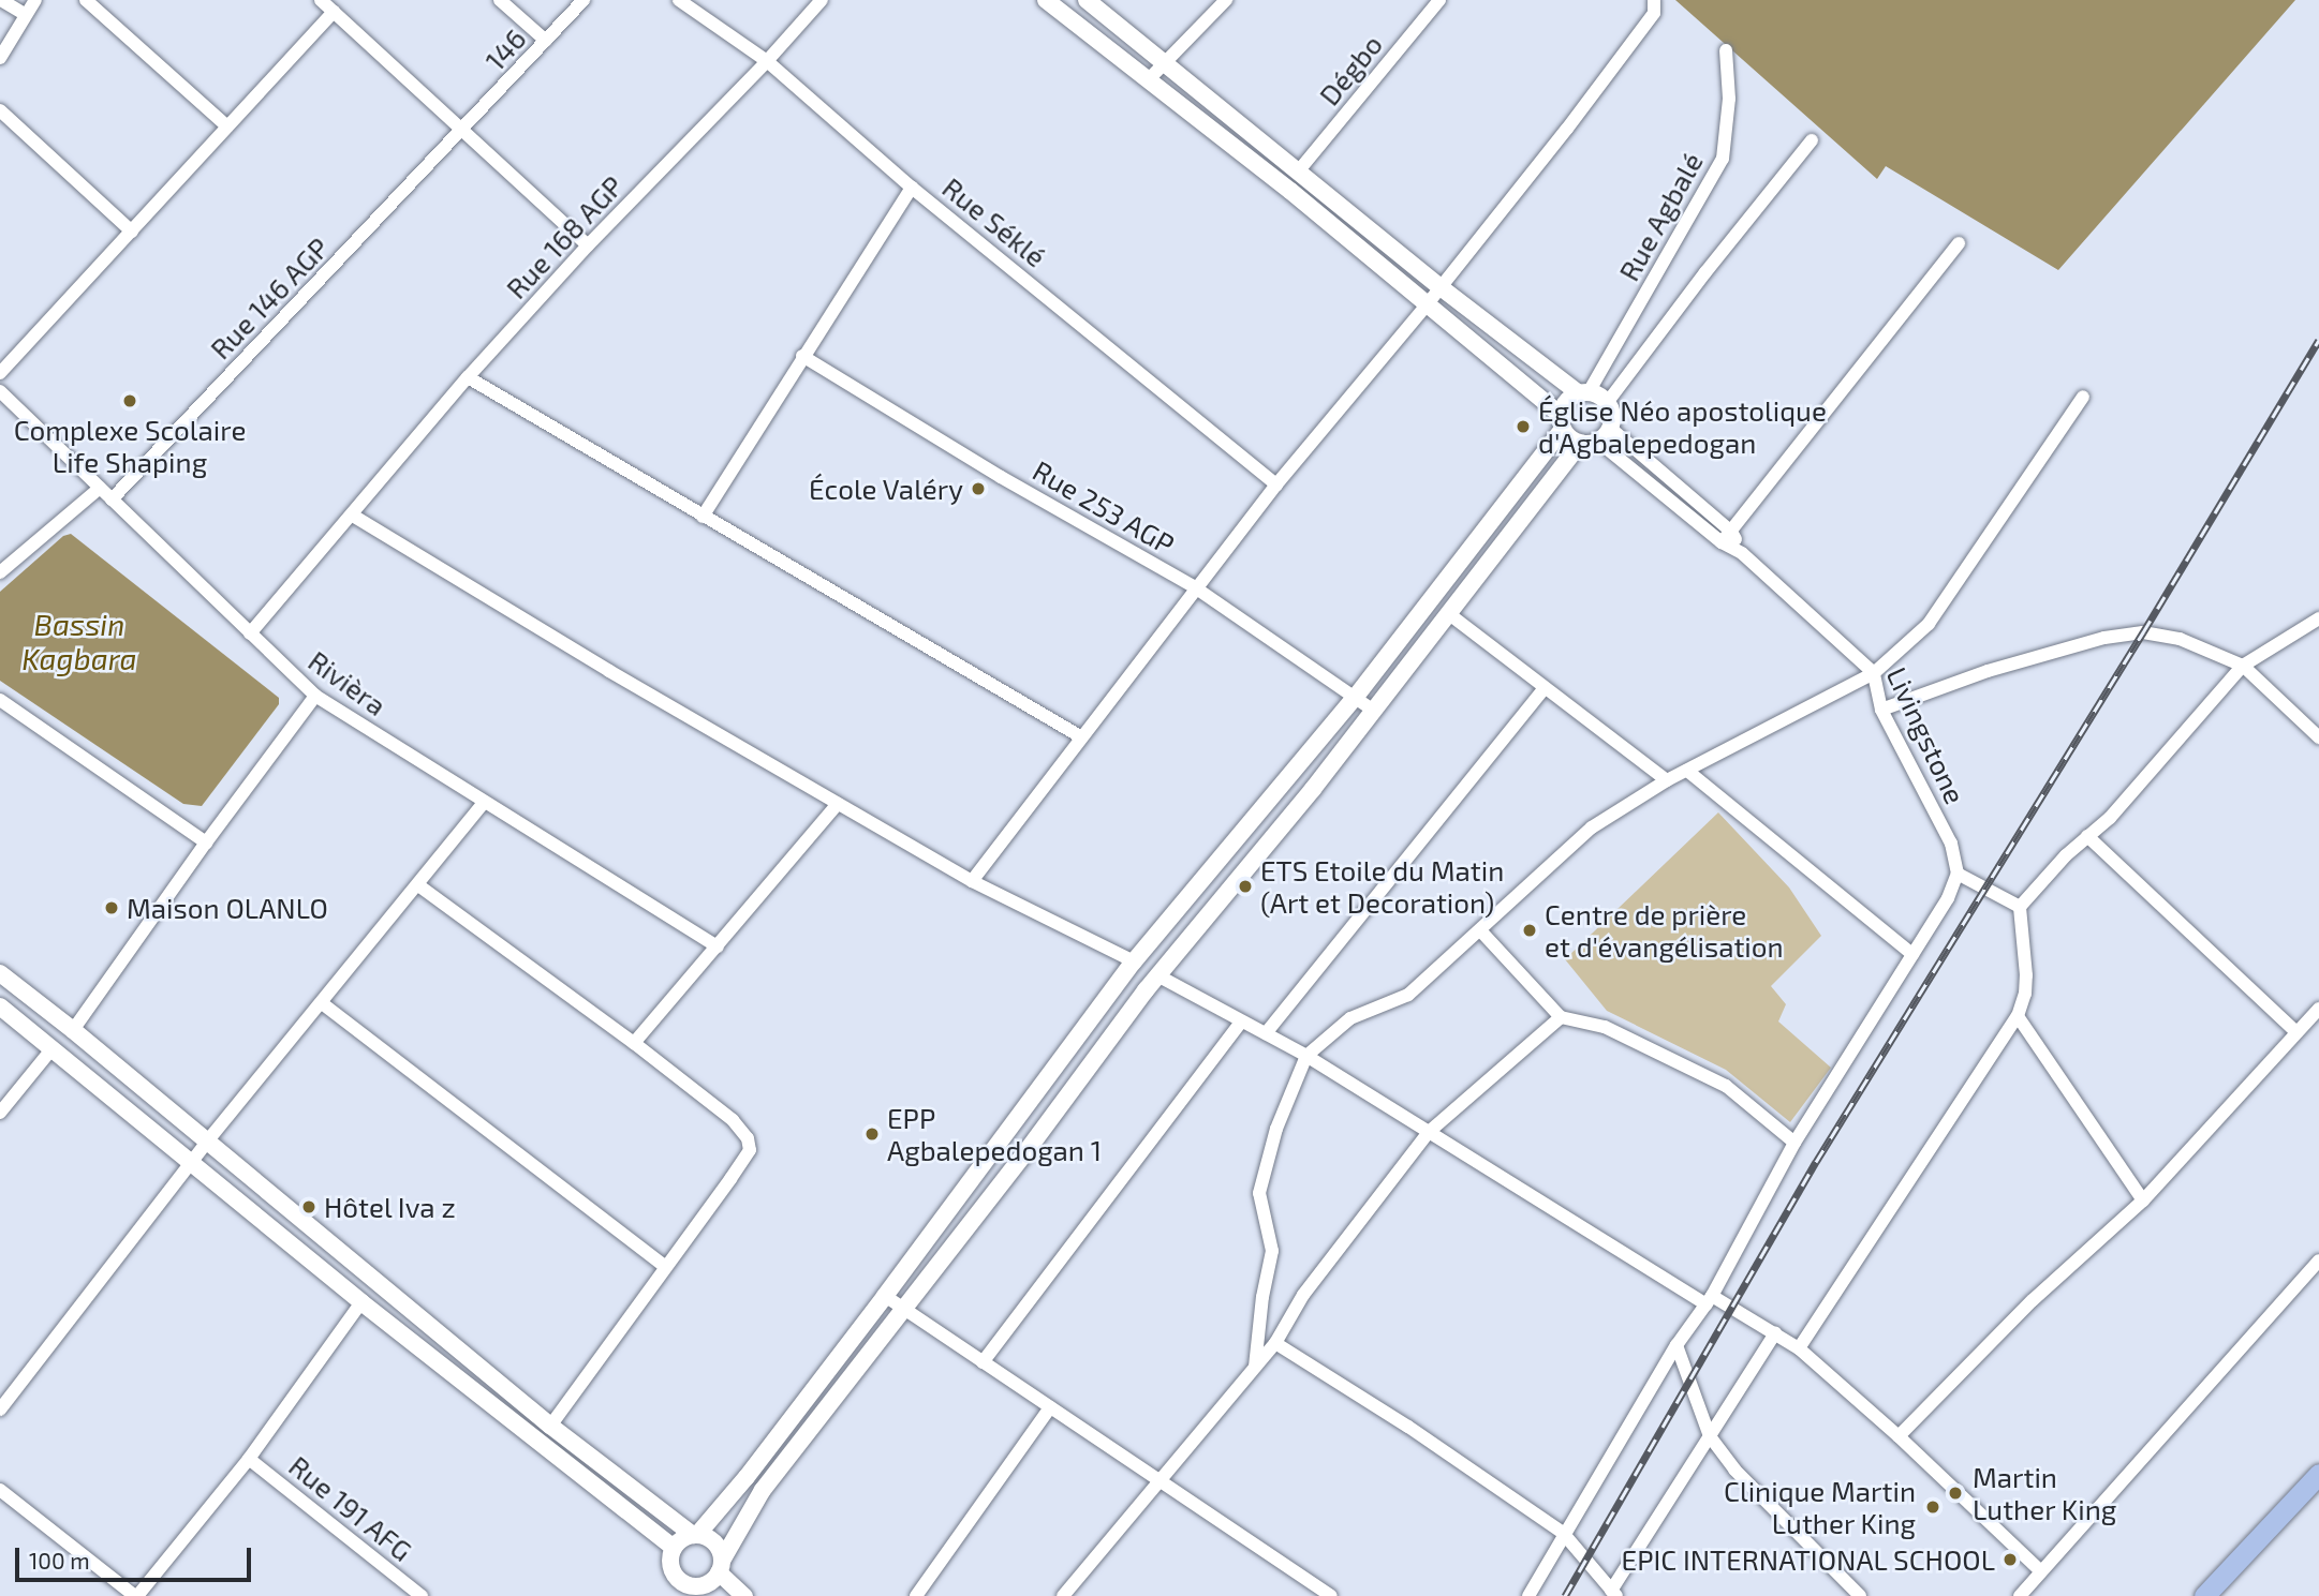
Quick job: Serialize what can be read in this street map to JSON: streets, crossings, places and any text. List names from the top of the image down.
{
  "streets": {
    "street": [
      "146",
      "Dégbo",
      "Rue Agbalé",
      "Rue Séklé",
      "Rue 168 AGP",
      "Rue 146 AGP",
      "Rue 253 AGP",
      "Rivièra",
      "Livingstone",
      "Rue 191 AFG"
    ]
  },
  "crossings": [
    ["146", "Rue 146 AGP"],
    ["Rue Agbalé", "Livingstone"],
    ["Rue Séklé", "Rue 168 AGP"],
    ["Rue 168 AGP", "Rivièra"],
    ["Rue 146 AGP", "Rivièra"]
  ],
  "water": ["Bassin Kagbara"],
  "places": [
    "Complexe Scolaire Life Shaping",
    "Église Néo apostolique d'Agbalepedogan",
    "École Valéry",
    "ETS Etoile du Matin (Art et Decoration)",
    "Maison OLANLO",
    "Centre de prière et d'évangélisation",
    "EPP Agbalepedogan 1",
    "Hôtel Iva z",
    "Martin Luther King",
    "Clinique Martin Luther King",
    "EPIC INTERNATIONAL SCHOOL"
  ],
  "scale_bar": "100 m"
}
